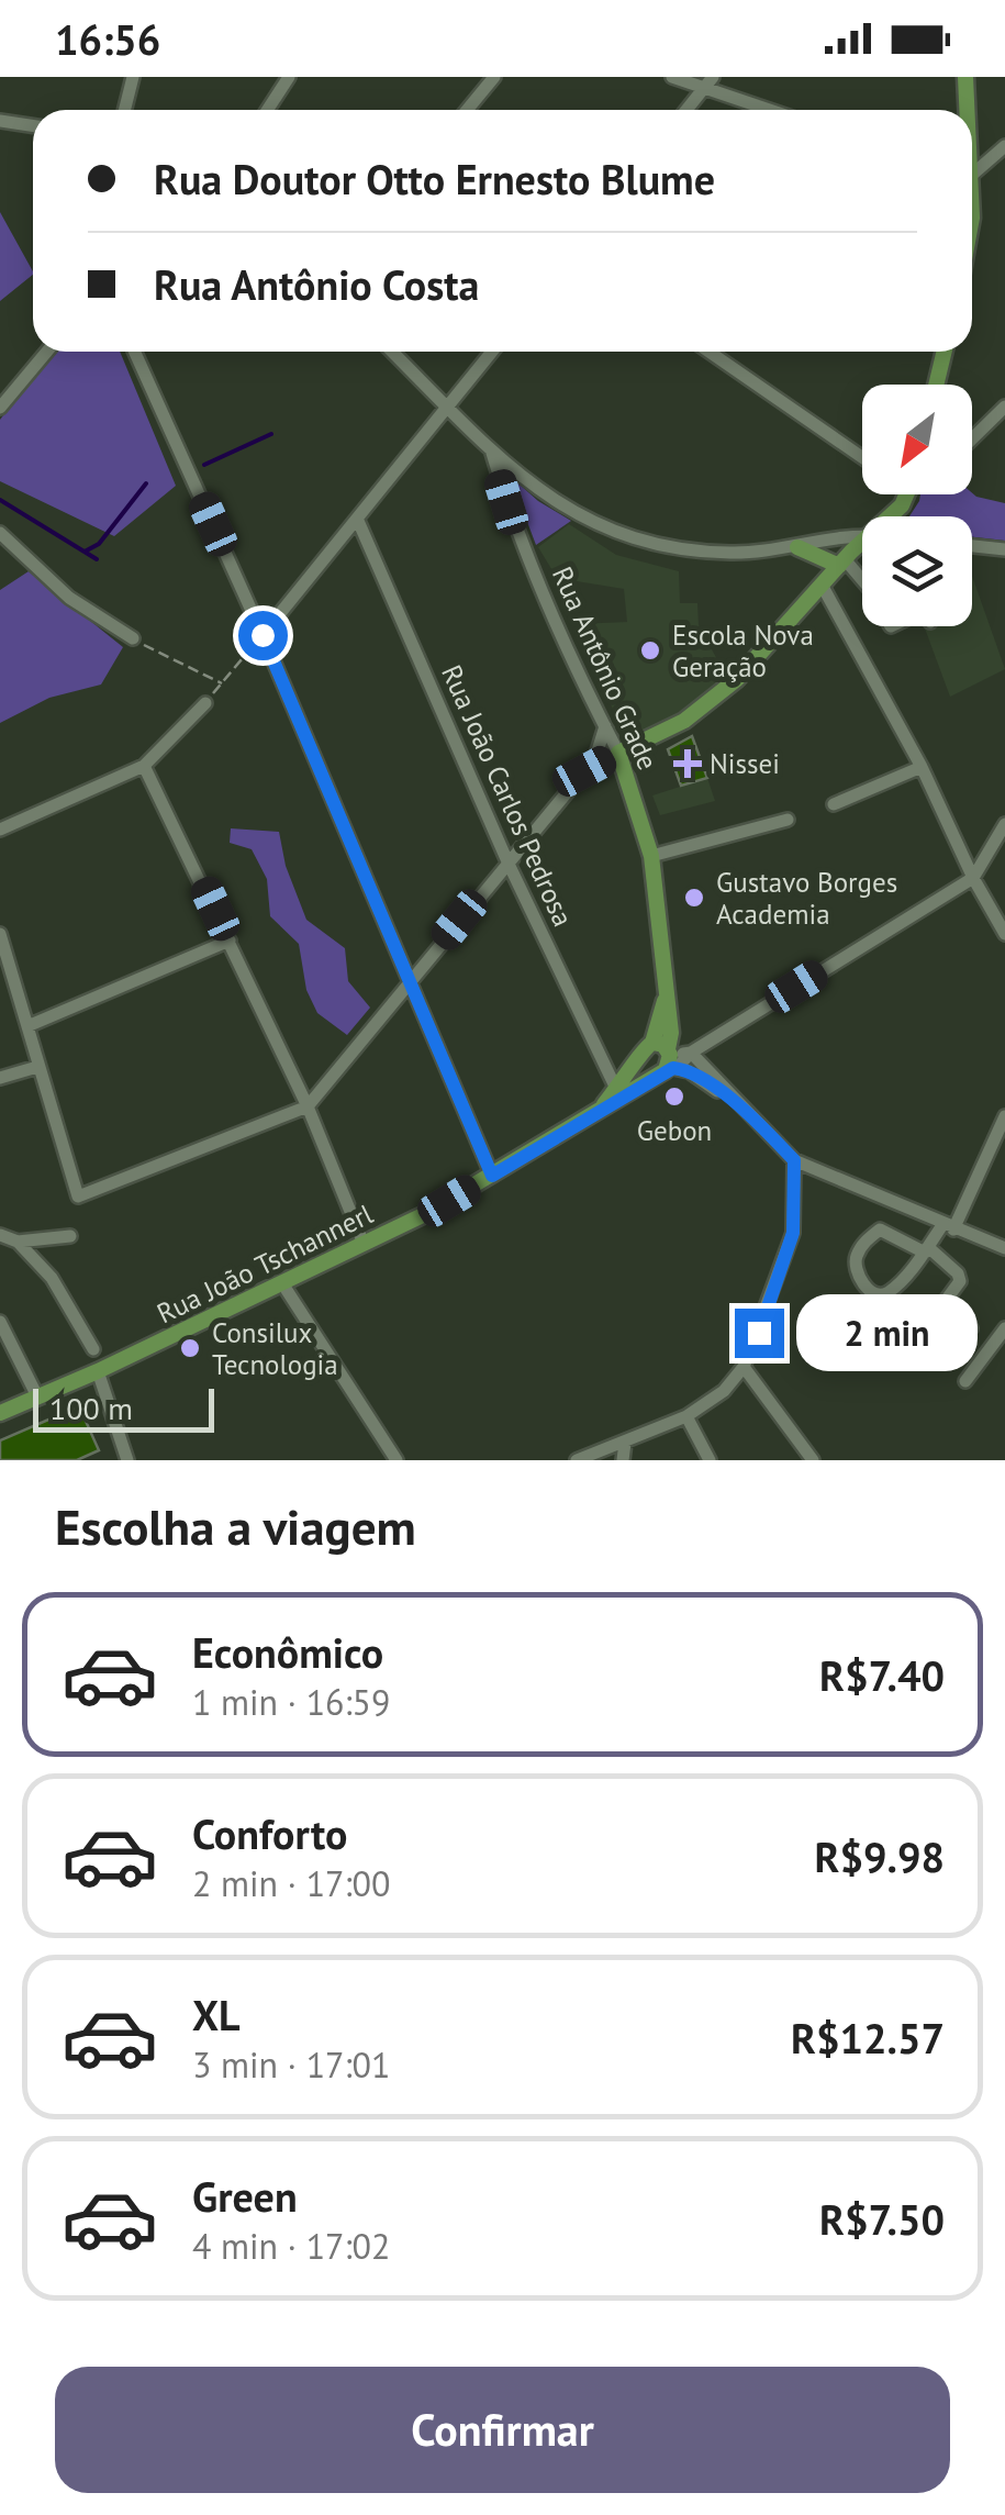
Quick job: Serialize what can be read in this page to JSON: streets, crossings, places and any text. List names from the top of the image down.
{
  "streets": {
    "main road": ["Rua Antônio Grade", "Rua João Tschannerl"],
    "street": ["Rua João Carlos Pedrosa"]
  },
  "crossings": [
    ["Rua Antônio Grade", "Rua João Tschannerl"],
    ["Rua João Carlos Pedrosa", "Rua João Tschannerl"]
  ],
  "places": {
    "other": [
      "Escola Nova Geração",
      "Gustavo Borges Academia",
      "Gebon",
      "Consilux Tecnologia"
    ],
    "health": ["Nissei"]
  },
  "scale_bar": "100 m",
  "north": "bottom left",
  "page": {
    "status": "16:56",
    "banner": ["Rua Doutor Otto Ernesto Blume", "Rua Antônio Costa"],
    "bubble": "2 min",
    "scale": "100 m",
    "heading": "Escolha a viagem",
    "list": [
      {
        "name": "Econômico",
        "note": "1 min · 16:59",
        "value": "R$7.40"
      },
      {
        "name": "Conforto",
        "note": "2 min · 17:00",
        "value": "R$9.98"
      },
      {
        "name": "XL",
        "note": "3 min · 17:01",
        "value": "R$12.57"
      },
      {
        "name": "Green",
        "note": "4 min · 17:02",
        "value": "R$7.50"
      }
    ],
    "buttons": "Confirmar"
  }
}
